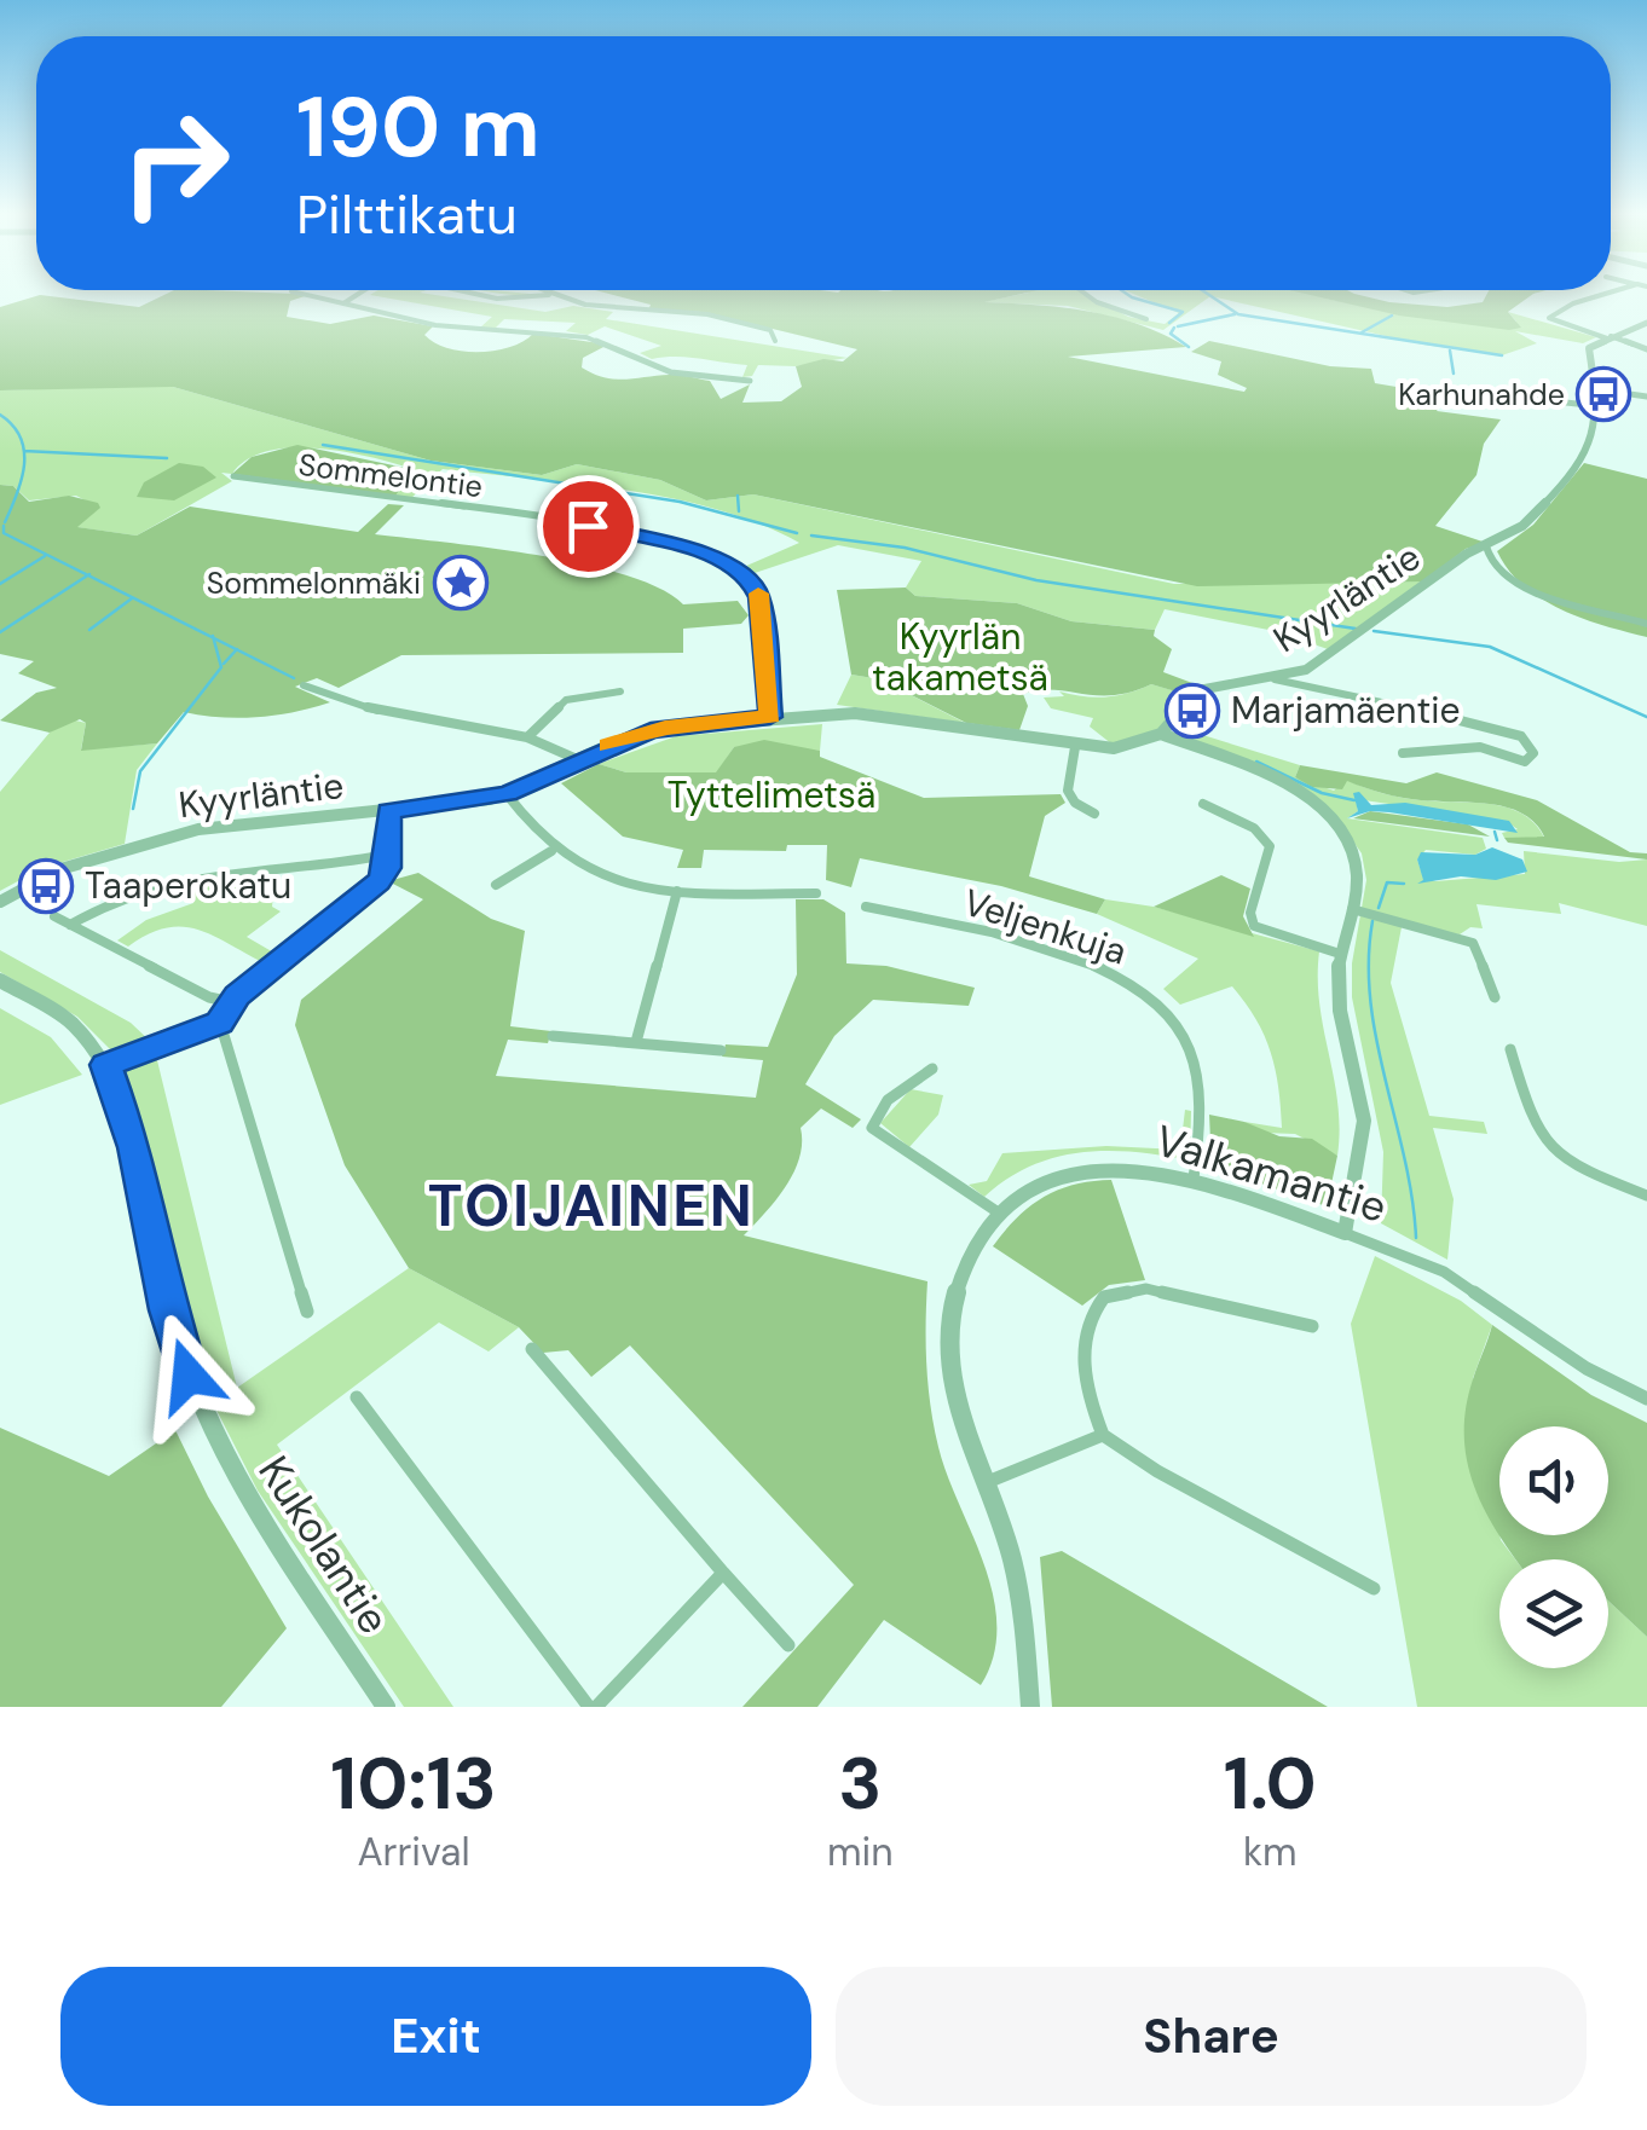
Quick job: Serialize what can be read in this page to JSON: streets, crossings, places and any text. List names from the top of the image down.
{
  "streets": {
    "street": [
      "Sommelontie",
      "Kyyrläntie",
      "Veljenkuja",
      "Valkamantie",
      "Kukolantie"
    ]
  },
  "crossings": [
    ["Sommelontie", "Kyyrläntie"],
    ["Veljenkuja", "Valkamantie"]
  ],
  "districts": ["TOIJAINEN"],
  "parks": ["Kyyrlän takametsä", "Tyttelimetsä"],
  "places": {
    "bus stop": ["Karhunahde", "Marjamäentie", "Taaperokatu"],
    "place": ["Sommelonmäki"]
  },
  "page": {
    "turn": ["190 m", "Pilttikatu"],
    "eta": [
      "10:13",
      "Arrival",
      "3",
      "min",
      "1.0",
      "km"
    ],
    "buttons": ["Exit", "Share"]
  }
}
